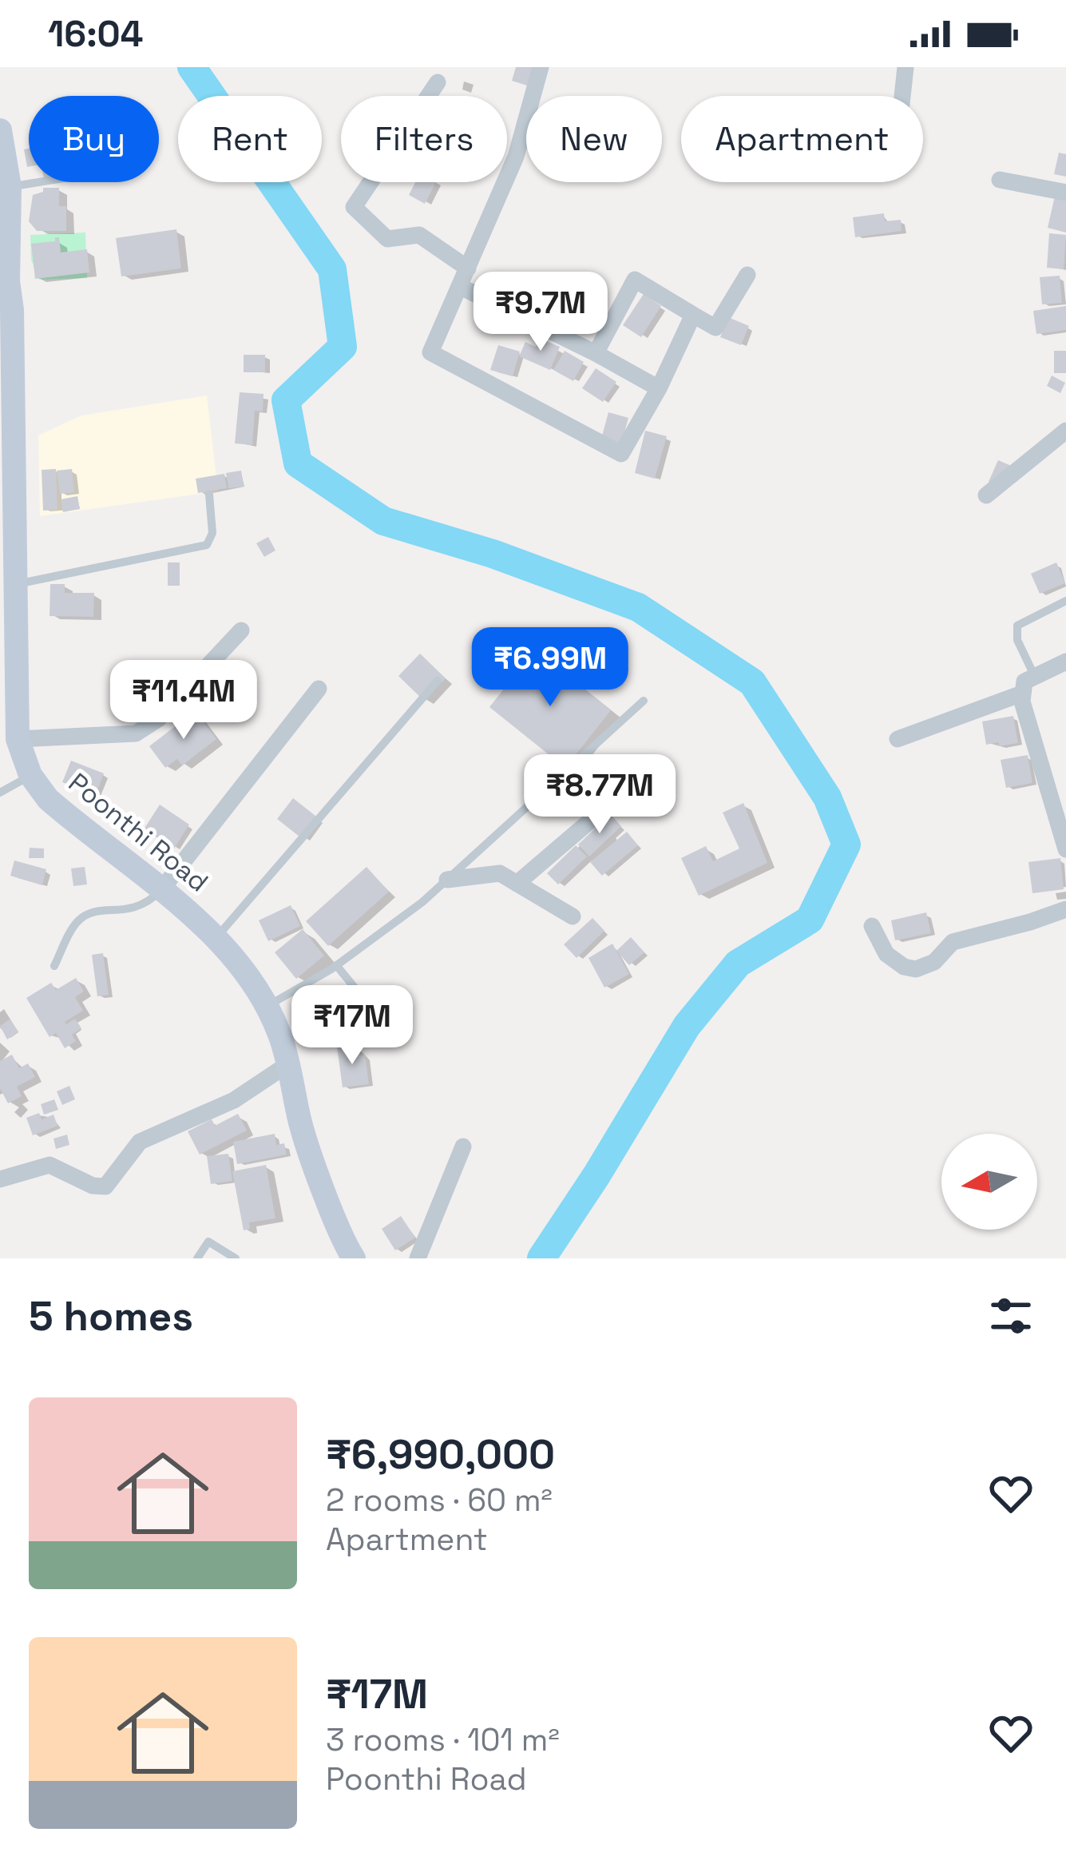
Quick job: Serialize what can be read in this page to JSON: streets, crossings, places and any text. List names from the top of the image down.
{
  "streets": {
    "main road": ["Poonthi Road"]
  },
  "north": "left",
  "page": {
    "status": "16:04",
    "chip": [
      "Buy",
      "Rent",
      "Filters",
      "New",
      "Apartment"
    ],
    "price": [
      "₹9.7M",
      "₹6.99M",
      "₹11.4M",
      "₹8.77M",
      "₹17M"
    ],
    "heading": "5 homes",
    "list": [
      {
        "name": "₹6,990,000",
        "note": "2 rooms · 60 m² · Apartment"
      },
      {
        "name": "₹17M",
        "note": "3 rooms · 101 m² · Poonthi Road"
      }
    ]
  }
}
